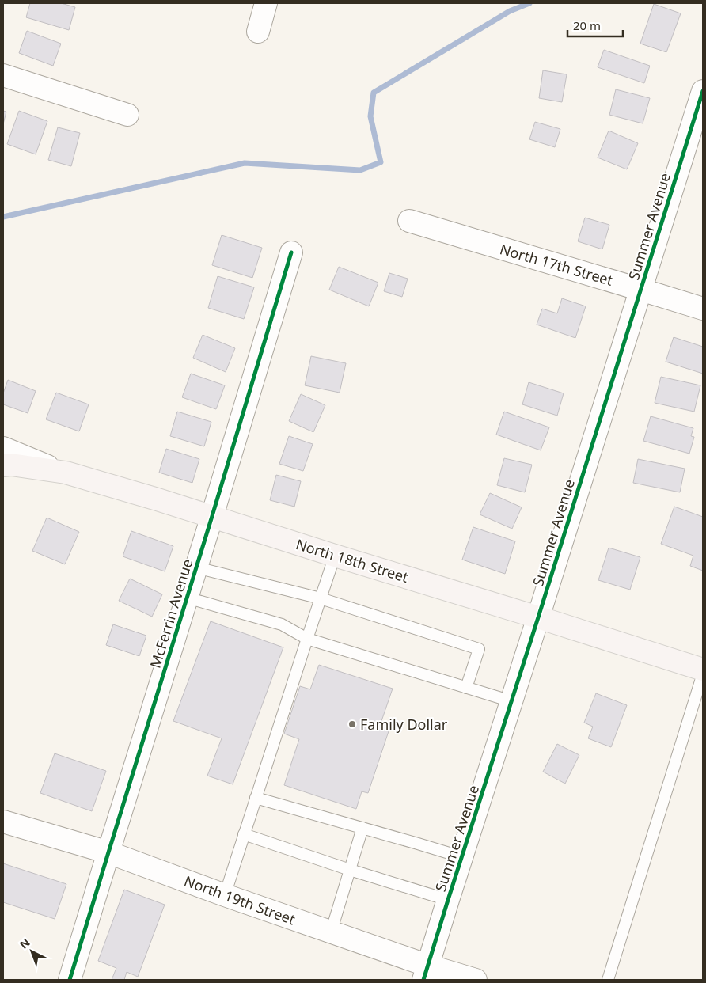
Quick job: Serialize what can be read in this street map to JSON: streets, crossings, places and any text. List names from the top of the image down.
{
  "streets": {
    "main road": ["North 18th Street"],
    "street": [
      "Summer Avenue",
      "North 17th Street",
      "McFerrin Avenue",
      "North 19th Street"
    ]
  },
  "crossings": [
    ["Summer Avenue", "North 17th Street"],
    ["Summer Avenue", "North 18th Street"],
    ["Summer Avenue", "North 19th Street"],
    ["North 18th Street", "McFerrin Avenue"],
    ["McFerrin Avenue", "North 19th Street"]
  ],
  "places": ["Family Dollar"],
  "scale_bar": "20 m",
  "north": "top left"
}
